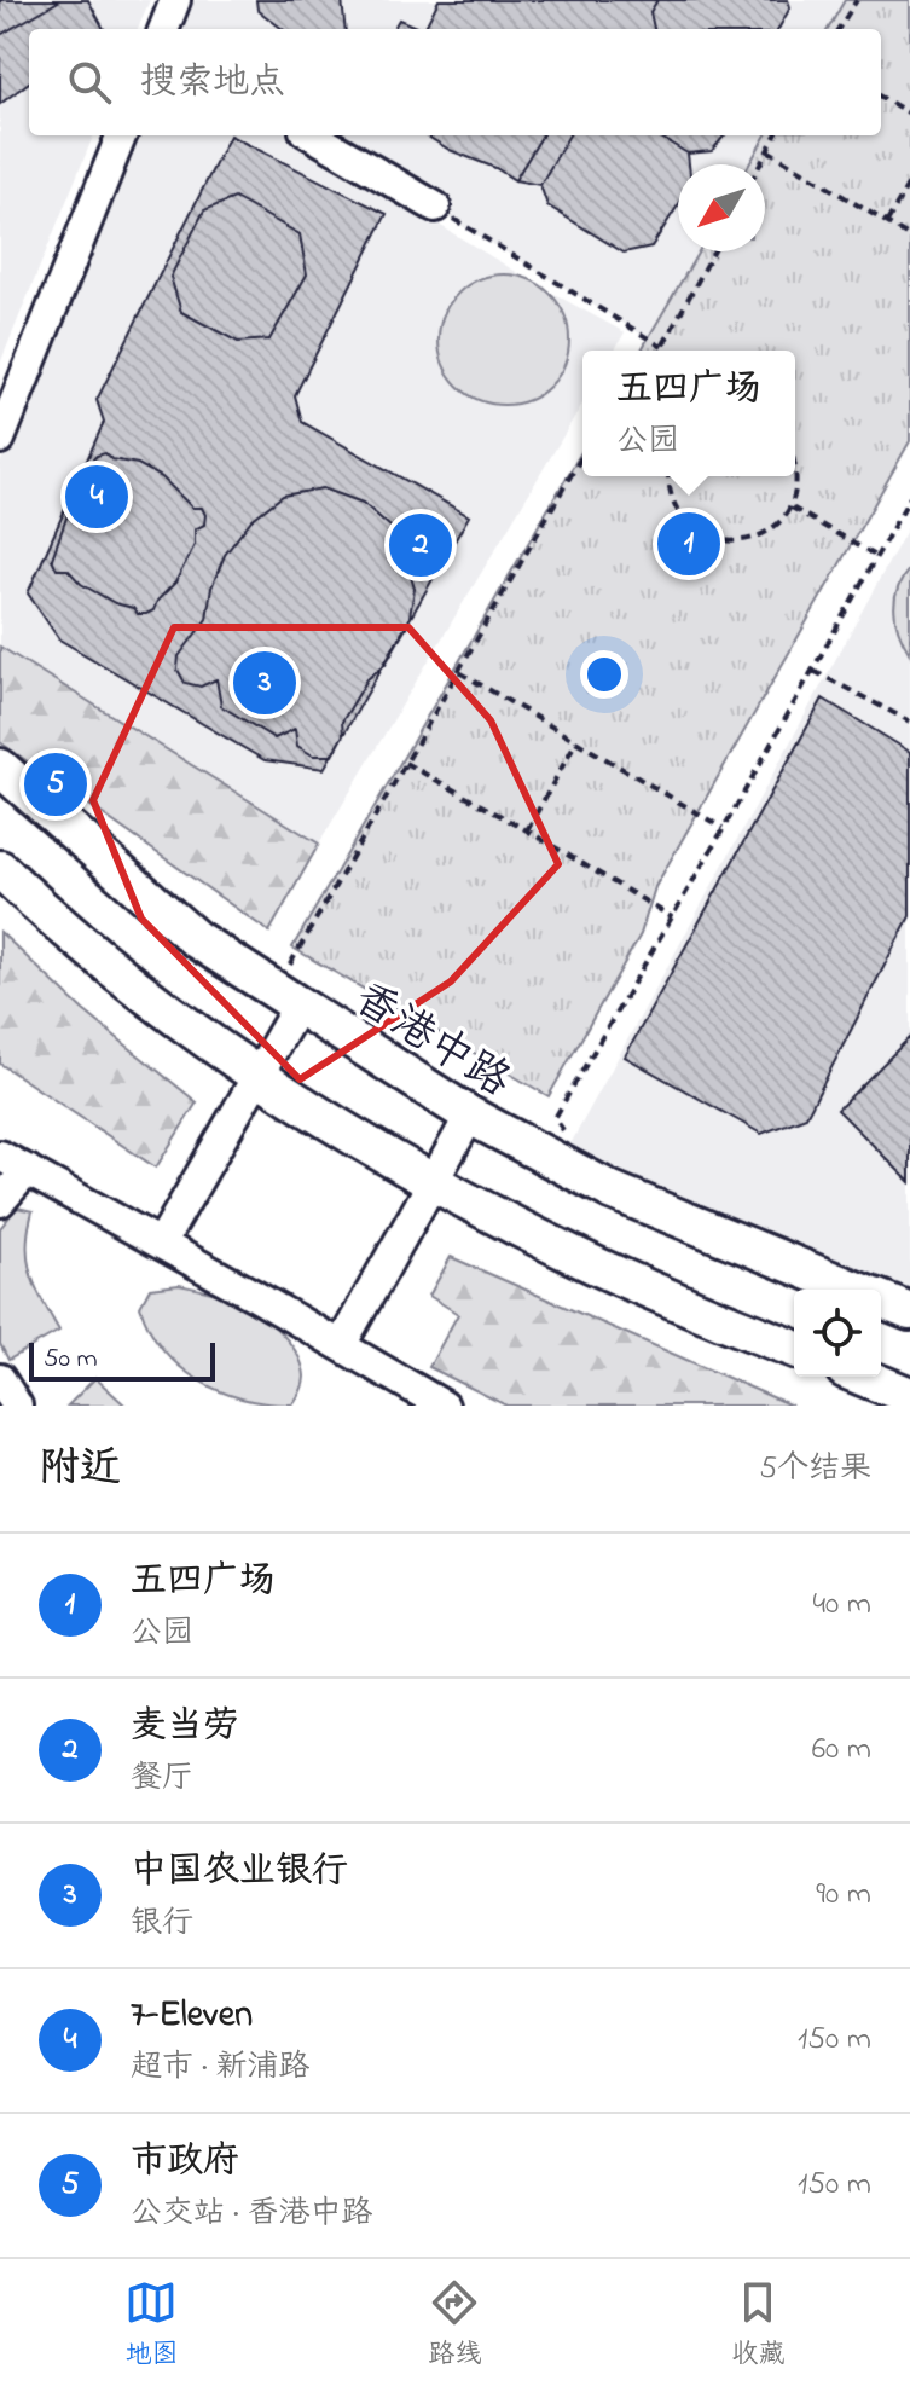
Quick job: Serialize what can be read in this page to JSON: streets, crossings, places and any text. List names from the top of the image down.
{
  "streets": {
    "main road": ["香港中路"]
  },
  "scale_bar": "50 m",
  "north": "bottom left",
  "page": {
    "search": "搜索地点",
    "popup": ["五四广场", "公园"],
    "pins": [
      "4",
      "1",
      "2",
      "3",
      "5"
    ],
    "scale": "50 m",
    "heading": ["附近", "5个结果"],
    "list": [
      {
        "mark": "1",
        "name": "五四广场",
        "note": "公园",
        "value": "40 m"
      },
      {
        "mark": "2",
        "name": "麦当劳",
        "note": "餐厅",
        "value": "60 m"
      },
      {
        "mark": "3",
        "name": "中国农业银行",
        "note": "银行",
        "value": "90 m"
      },
      {
        "mark": "4",
        "name": "7-Eleven",
        "note": "超市 · 新浦路",
        "value": "150 m"
      },
      {
        "mark": "5",
        "name": "市政府",
        "note": "公交站 · 香港中路",
        "value": "150 m"
      }
    ],
    "nav": ["地图", "路线", "收藏"]
  }
}
